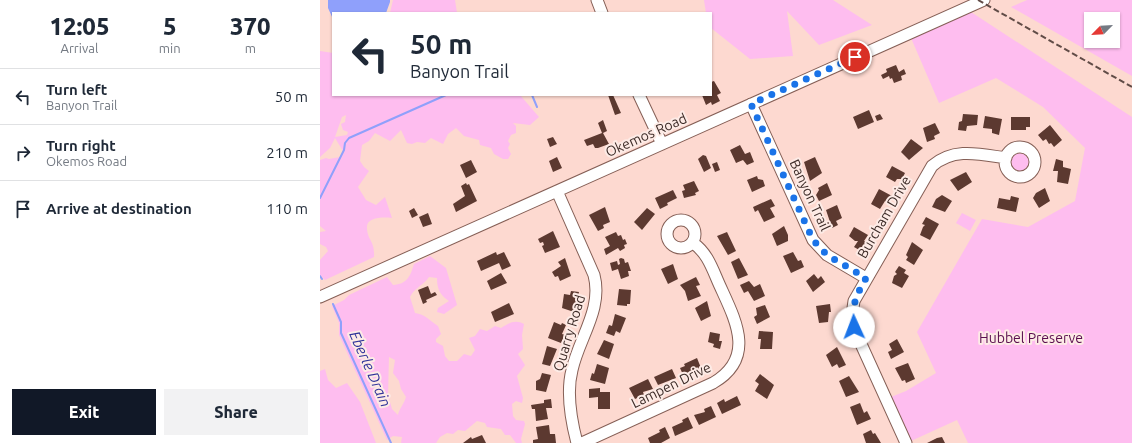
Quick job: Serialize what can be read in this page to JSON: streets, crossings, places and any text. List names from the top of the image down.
{
  "streets": {
    "street": [
      "Okemos Road",
      "Banyon Trail",
      "Burcham Drive",
      "Quarry Road",
      "Lampen Drive"
    ]
  },
  "crossings": [
    ["Okemos Road", "Banyon Trail"],
    ["Okemos Road", "Quarry Road"],
    ["Banyon Trail", "Burcham Drive"]
  ],
  "water": ["Eberle Drain"],
  "parks": ["Hubbel Preserve"],
  "north": "bottom left",
  "page": {
    "eta": [
      "12:05",
      "Arrival",
      "5",
      "min",
      "370",
      "m"
    ],
    "turn": ["50 m", "Banyon Trail"],
    "list": [
      {
        "name": "Turn left",
        "note": "Banyon Trail",
        "value": "50 m"
      },
      {
        "name": "Turn right",
        "note": "Okemos Road",
        "value": "210 m"
      },
      {
        "name": "Arrive at destination",
        "value": "110 m"
      }
    ],
    "buttons": ["Exit", "Share"]
  }
}
